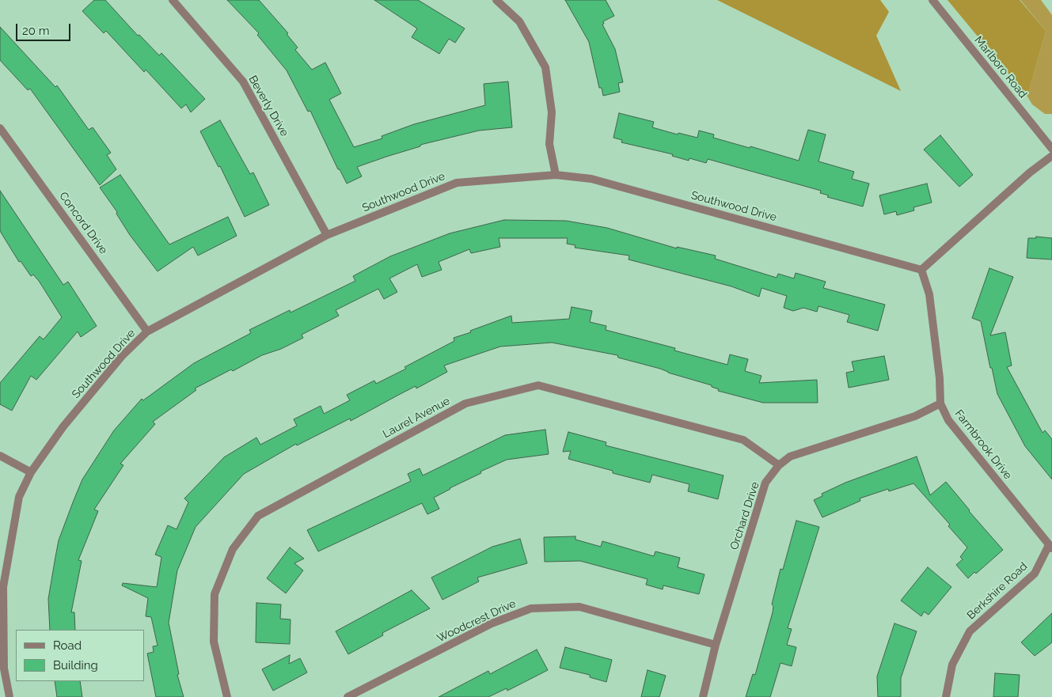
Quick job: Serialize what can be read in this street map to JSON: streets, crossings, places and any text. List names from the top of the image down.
{
  "streets": {
    "street": [
      "Marlboro Road",
      "Beverly Drive",
      "Southwood Drive",
      "Concord Drive",
      "Laurel Avenue",
      "Farmbrook Drive",
      "Orchard Drive",
      "Berkshire Road",
      "Woodcrest Drive"
    ]
  },
  "crossings": [
    ["Beverly Drive", "Southwood Drive"],
    ["Southwood Drive", "Concord Drive"],
    ["Southwood Drive", "Farmbrook Drive"],
    ["Laurel Avenue", "Orchard Drive"],
    ["Farmbrook Drive", "Orchard Drive"],
    ["Farmbrook Drive", "Berkshire Road"],
    ["Orchard Drive", "Woodcrest Drive"]
  ],
  "legend": ["Road", "Building"],
  "scale_bar": "20 m"
}
